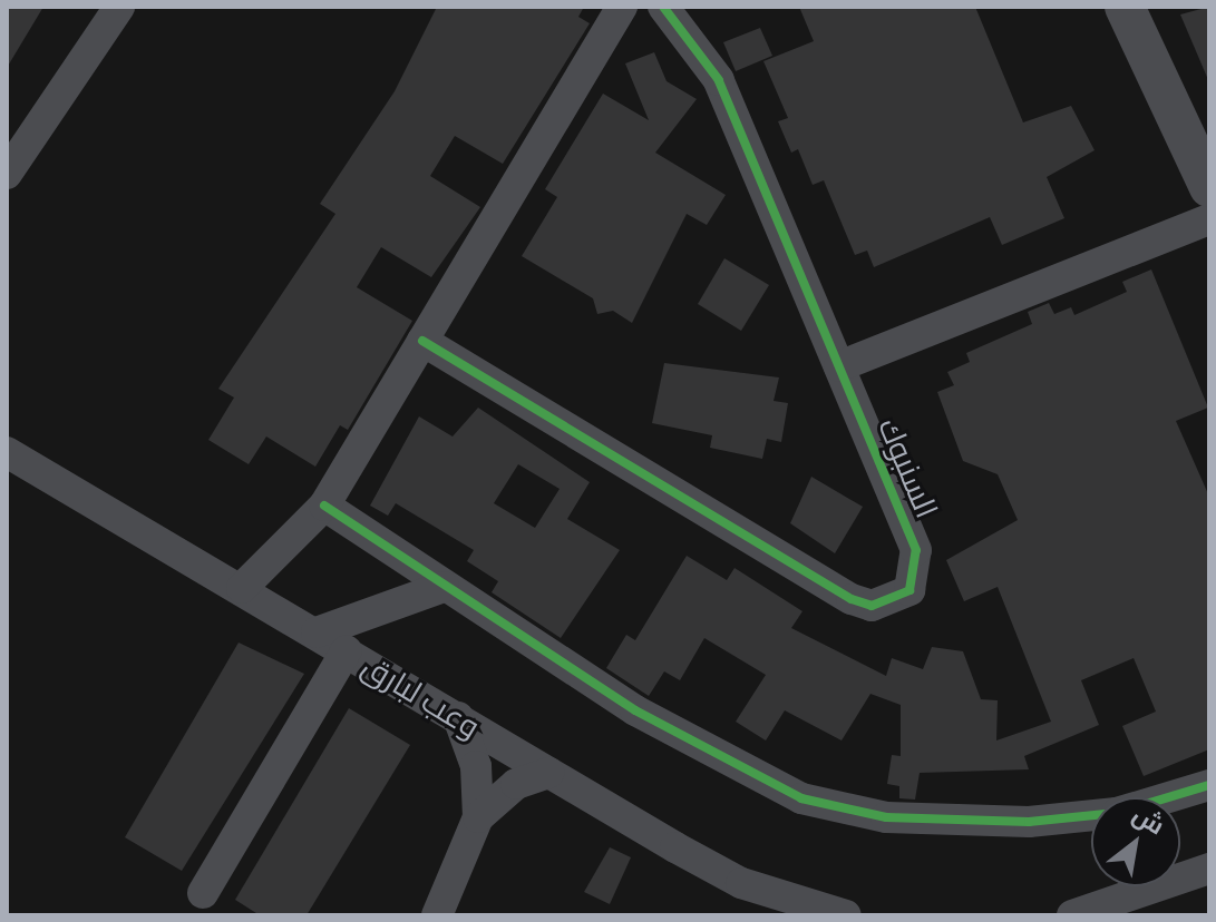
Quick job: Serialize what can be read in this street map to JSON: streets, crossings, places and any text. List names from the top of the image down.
{
  "streets": {
    "street": ["السنبوك", "وعب لبارق"]
  },
  "north": "top right"
}
